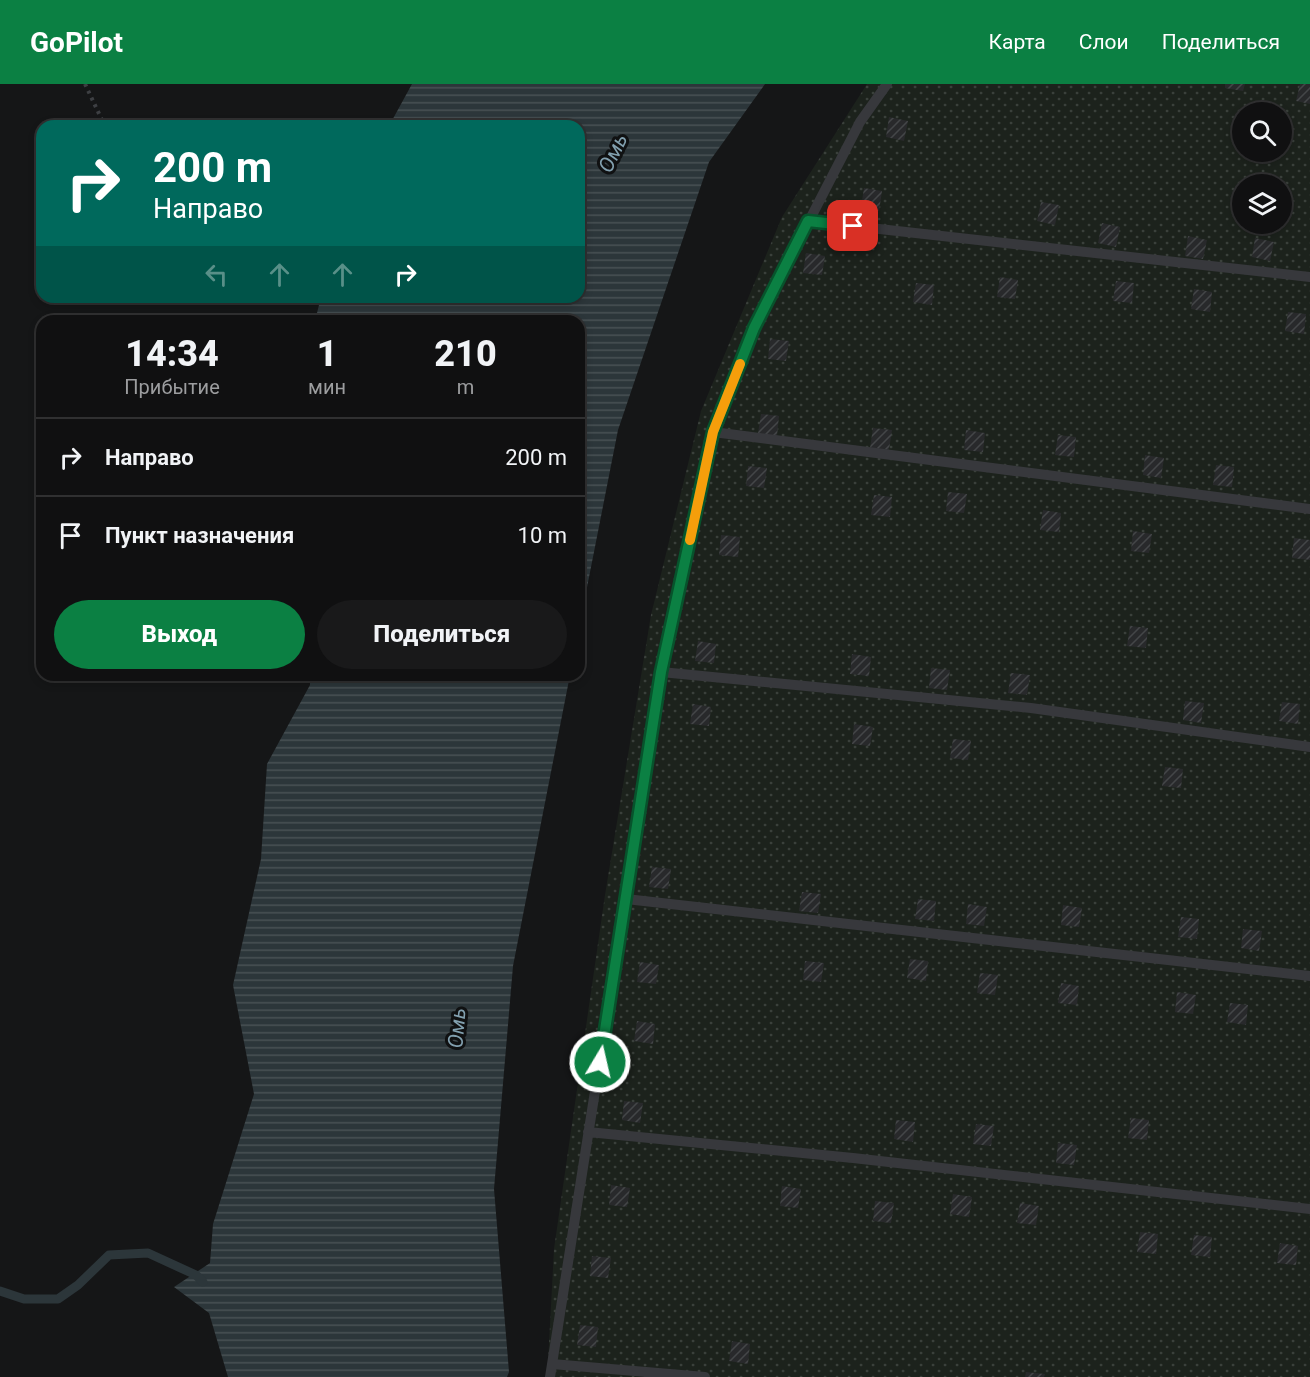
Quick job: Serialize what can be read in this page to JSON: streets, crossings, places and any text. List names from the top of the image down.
{
  "water": ["Омь"],
  "page": {
    "header": "GoPilot",
    "nav": ["Карта", "Слои", "Поделиться"],
    "turn": ["200 m", "Направо"],
    "eta": [
      "14:34",
      "Прибытие",
      "1",
      "мин",
      "210",
      "m"
    ],
    "list": [
      {
        "name": "Направо",
        "value": "200 m"
      },
      {
        "name": "Пункт назначения",
        "value": "10 m"
      }
    ],
    "buttons": ["Выход", "Поделиться"]
  }
}
